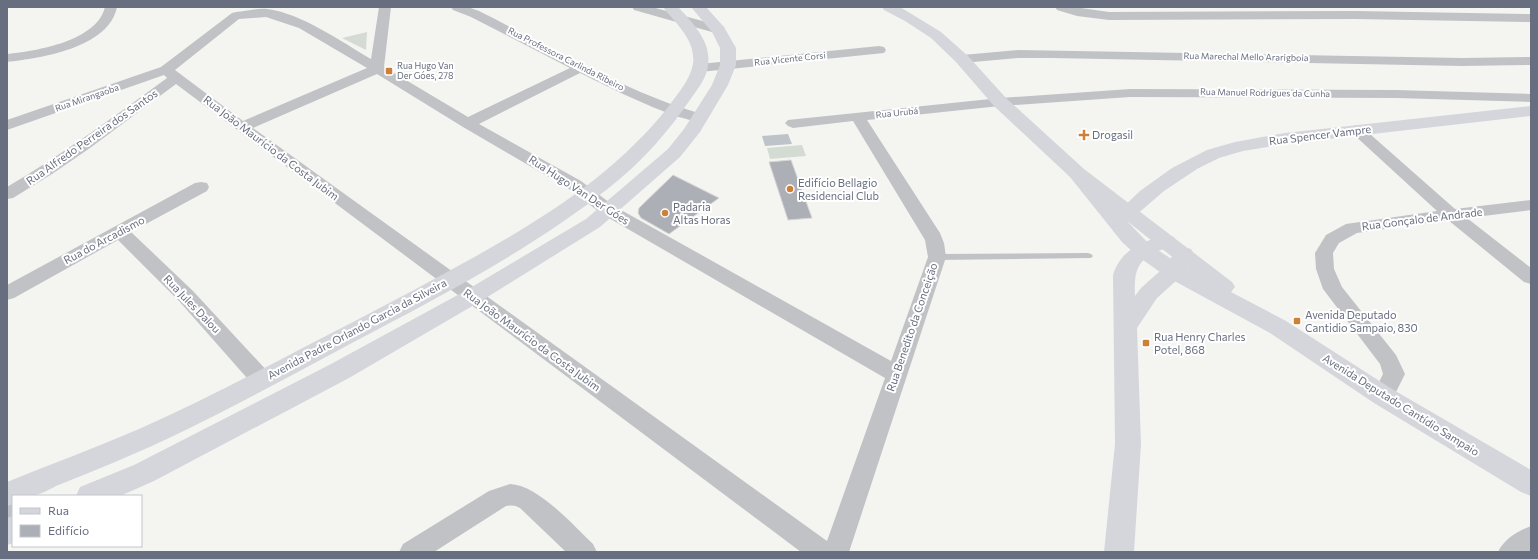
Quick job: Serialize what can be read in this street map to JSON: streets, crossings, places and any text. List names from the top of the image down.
{
  "streets": {
    "main road": ["Rua Spencer Vampre", "Avenida Padre Orlando Garcia da Silveira", "Avenida Deputado Cantídio Sampaio"],
    "street": [
      "Rua Marechal Mello Ararigboia",
      "Rua Professora Carlinda Ribeiro",
      "Rua Vicente Corsi",
      "Rua Manuel Rodrigues da Cunha",
      "Rua Mirangaoba",
      "Rua Urubá",
      "Rua Alfredo Perreira dos Santos",
      "Rua João Maurício da Costa Jubim",
      "Rua Hugo Van Der Góes",
      "Rua Gonçalo de Andrade",
      "Rua do Arcadismo",
      "Rua Jules Dalou",
      "Rua Benedito da Conceição"
    ]
  },
  "crossings": [
    ["Rua Marechal Mello Ararigboia", "Avenida Deputado Cantídio Sampaio"],
    ["Rua Professora Carlinda Ribeiro", "Avenida Padre Orlando Garcia da Silveira"],
    ["Rua Vicente Corsi", "Avenida Padre Orlando Garcia da Silveira"],
    ["Rua Manuel Rodrigues da Cunha", "Rua Urubá"],
    ["Rua Manuel Rodrigues da Cunha", "Avenida Deputado Cantídio Sampaio"],
    ["Rua Mirangaoba", "Rua Alfredo Perreira dos Santos"],
    ["Rua Mirangaoba", "Rua João Maurício da Costa Jubim"],
    ["Rua Urubá", "Rua Benedito da Conceição"],
    ["Rua Urubá", "Avenida Deputado Cantídio Sampaio"],
    ["Rua Spencer Vampre", "Avenida Deputado Cantídio Sampaio"],
    ["Rua Alfredo Perreira dos Santos", "Rua João Maurício da Costa Jubim"],
    ["Rua Alfredo Perreira dos Santos", "Rua Hugo Van Der Góes"],
    ["Rua João Maurício da Costa Jubim", "Avenida Padre Orlando Garcia da Silveira"],
    ["Rua Hugo Van Der Góes", "Rua Benedito da Conceição"],
    ["Rua Hugo Van Der Góes", "Avenida Padre Orlando Garcia da Silveira"],
    ["Rua Gonçalo de Andrade", "Avenida Deputado Cantídio Sampaio"],
    ["Rua do Arcadismo", "Rua Jules Dalou"],
    ["Rua Jules Dalou", "Avenida Padre Orlando Garcia da Silveira"]
  ],
  "places": {
    "transit": ["Rua Hugo Van Der Góes, 278", "Avenida Deputado Cantidio Sampaio, 830", "Rua Henry Charles Potel, 868"],
    "health": ["Drogasil"],
    "other": ["Edifício Bellagio Residencial Club", "Padaria Altas Horas"]
  },
  "legend": ["Rua", "Edifício"]
}
